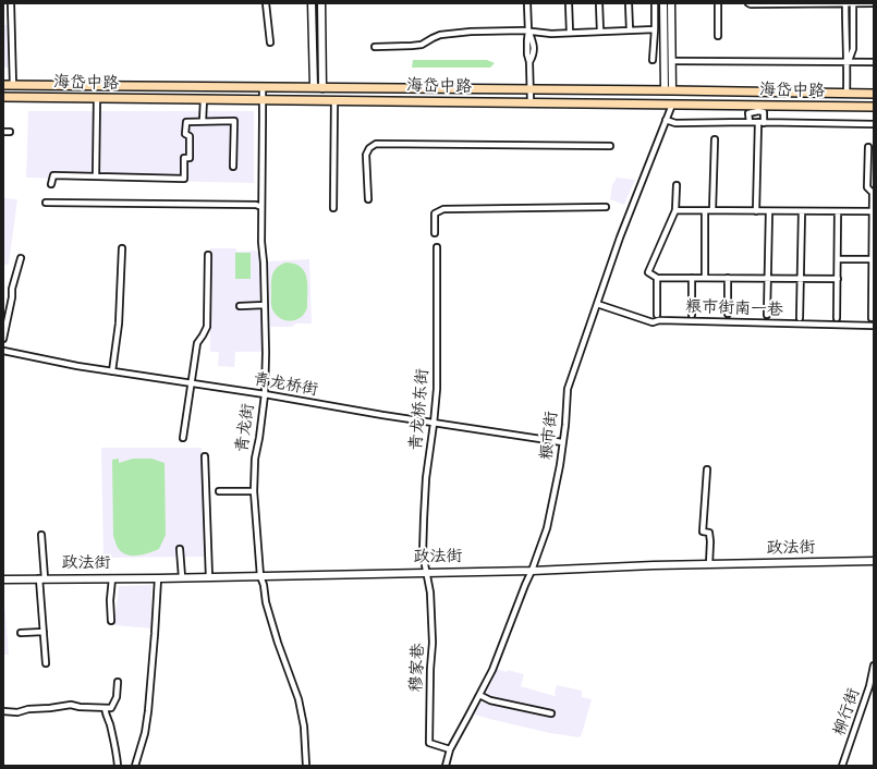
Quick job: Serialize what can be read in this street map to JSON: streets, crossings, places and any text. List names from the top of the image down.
{
  "streets": {
    "main road": ["海岱中路"],
    "street": [
      "粮市街南一巷",
      "青龙桥街",
      "青龙桥东街",
      "青龙街",
      "粮市街",
      "政法街",
      "穆家巷",
      "柳行街"
    ]
  },
  "crossings": [
    ["海岱中路", "青龙街"],
    ["海岱中路", "粮市街"],
    ["粮市街南一巷", "粮市街"],
    ["青龙桥街", "青龙桥东街"],
    ["青龙桥街", "青龙街"],
    ["青龙桥街", "粮市街"],
    ["青龙桥东街", "政法街"],
    ["青龙桥东街", "穆家巷"],
    ["青龙街", "政法街"],
    ["粮市街", "政法街"],
    ["粮市街", "穆家巷"],
    ["政法街", "穆家巷"]
  ]
}
